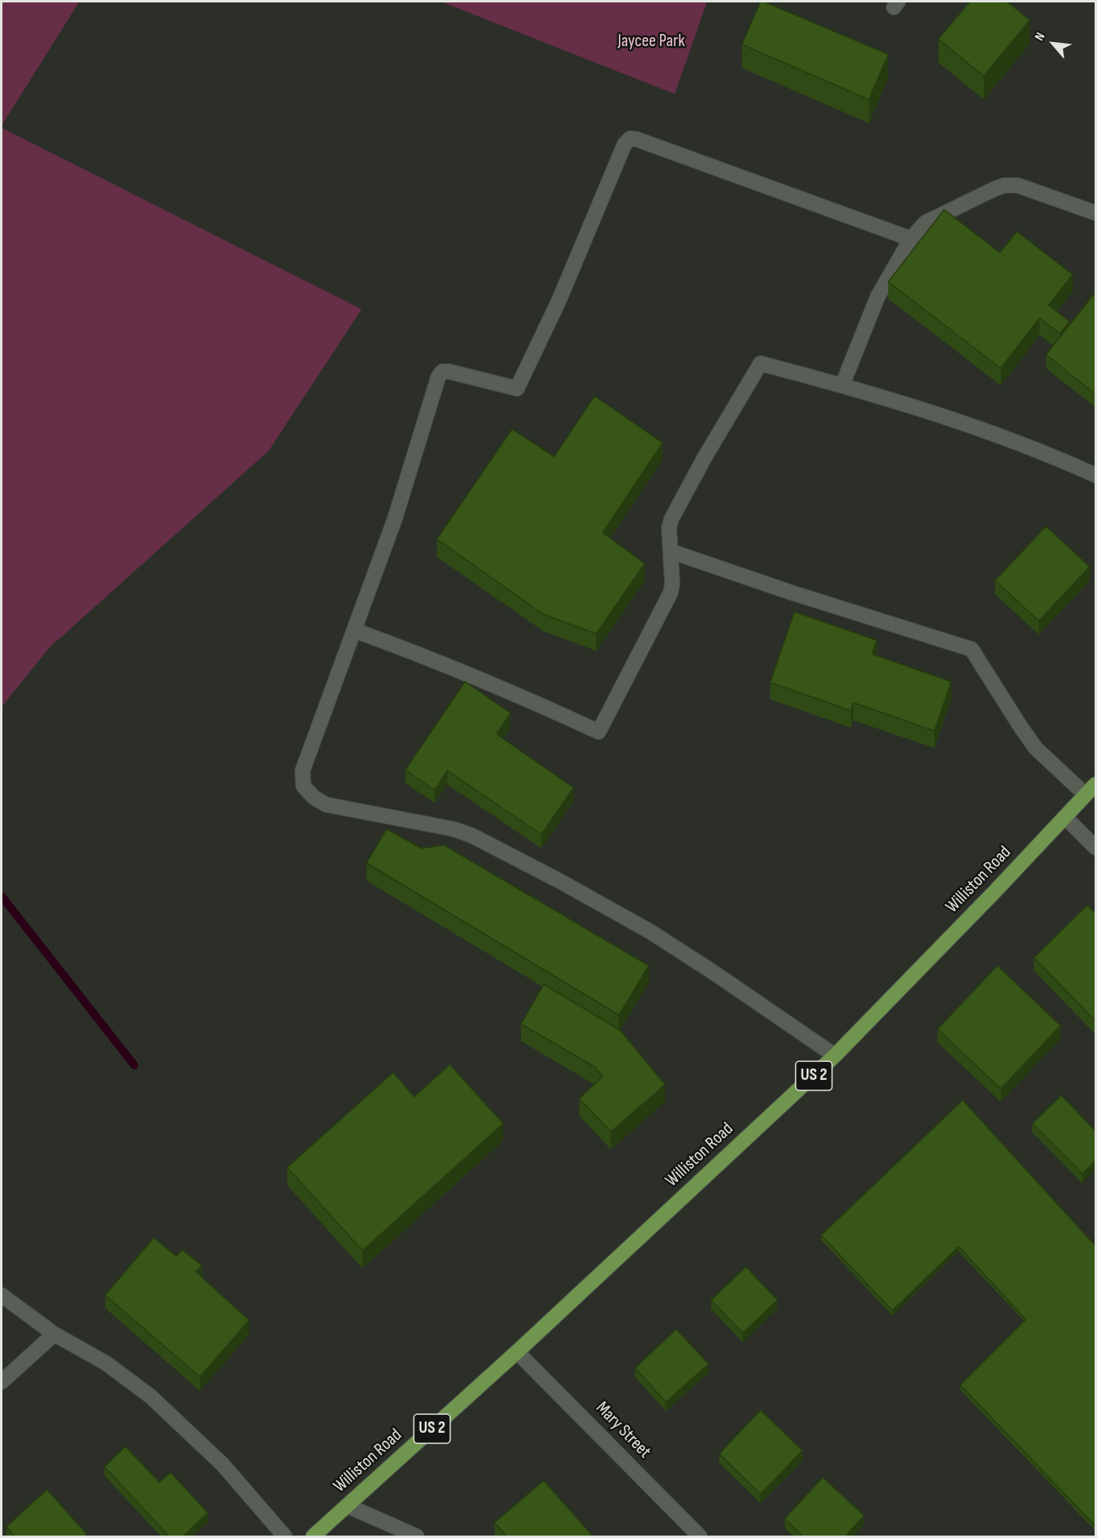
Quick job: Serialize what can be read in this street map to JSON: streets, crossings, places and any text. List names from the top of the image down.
{
  "streets": {
    "main road": ["Williston Road", "US 2"],
    "street": ["Mary Street"]
  },
  "crossings": [
    ["Williston Road", "Mary Street"]
  ],
  "parks": ["Jaycee Park"],
  "north": "top left"
}
